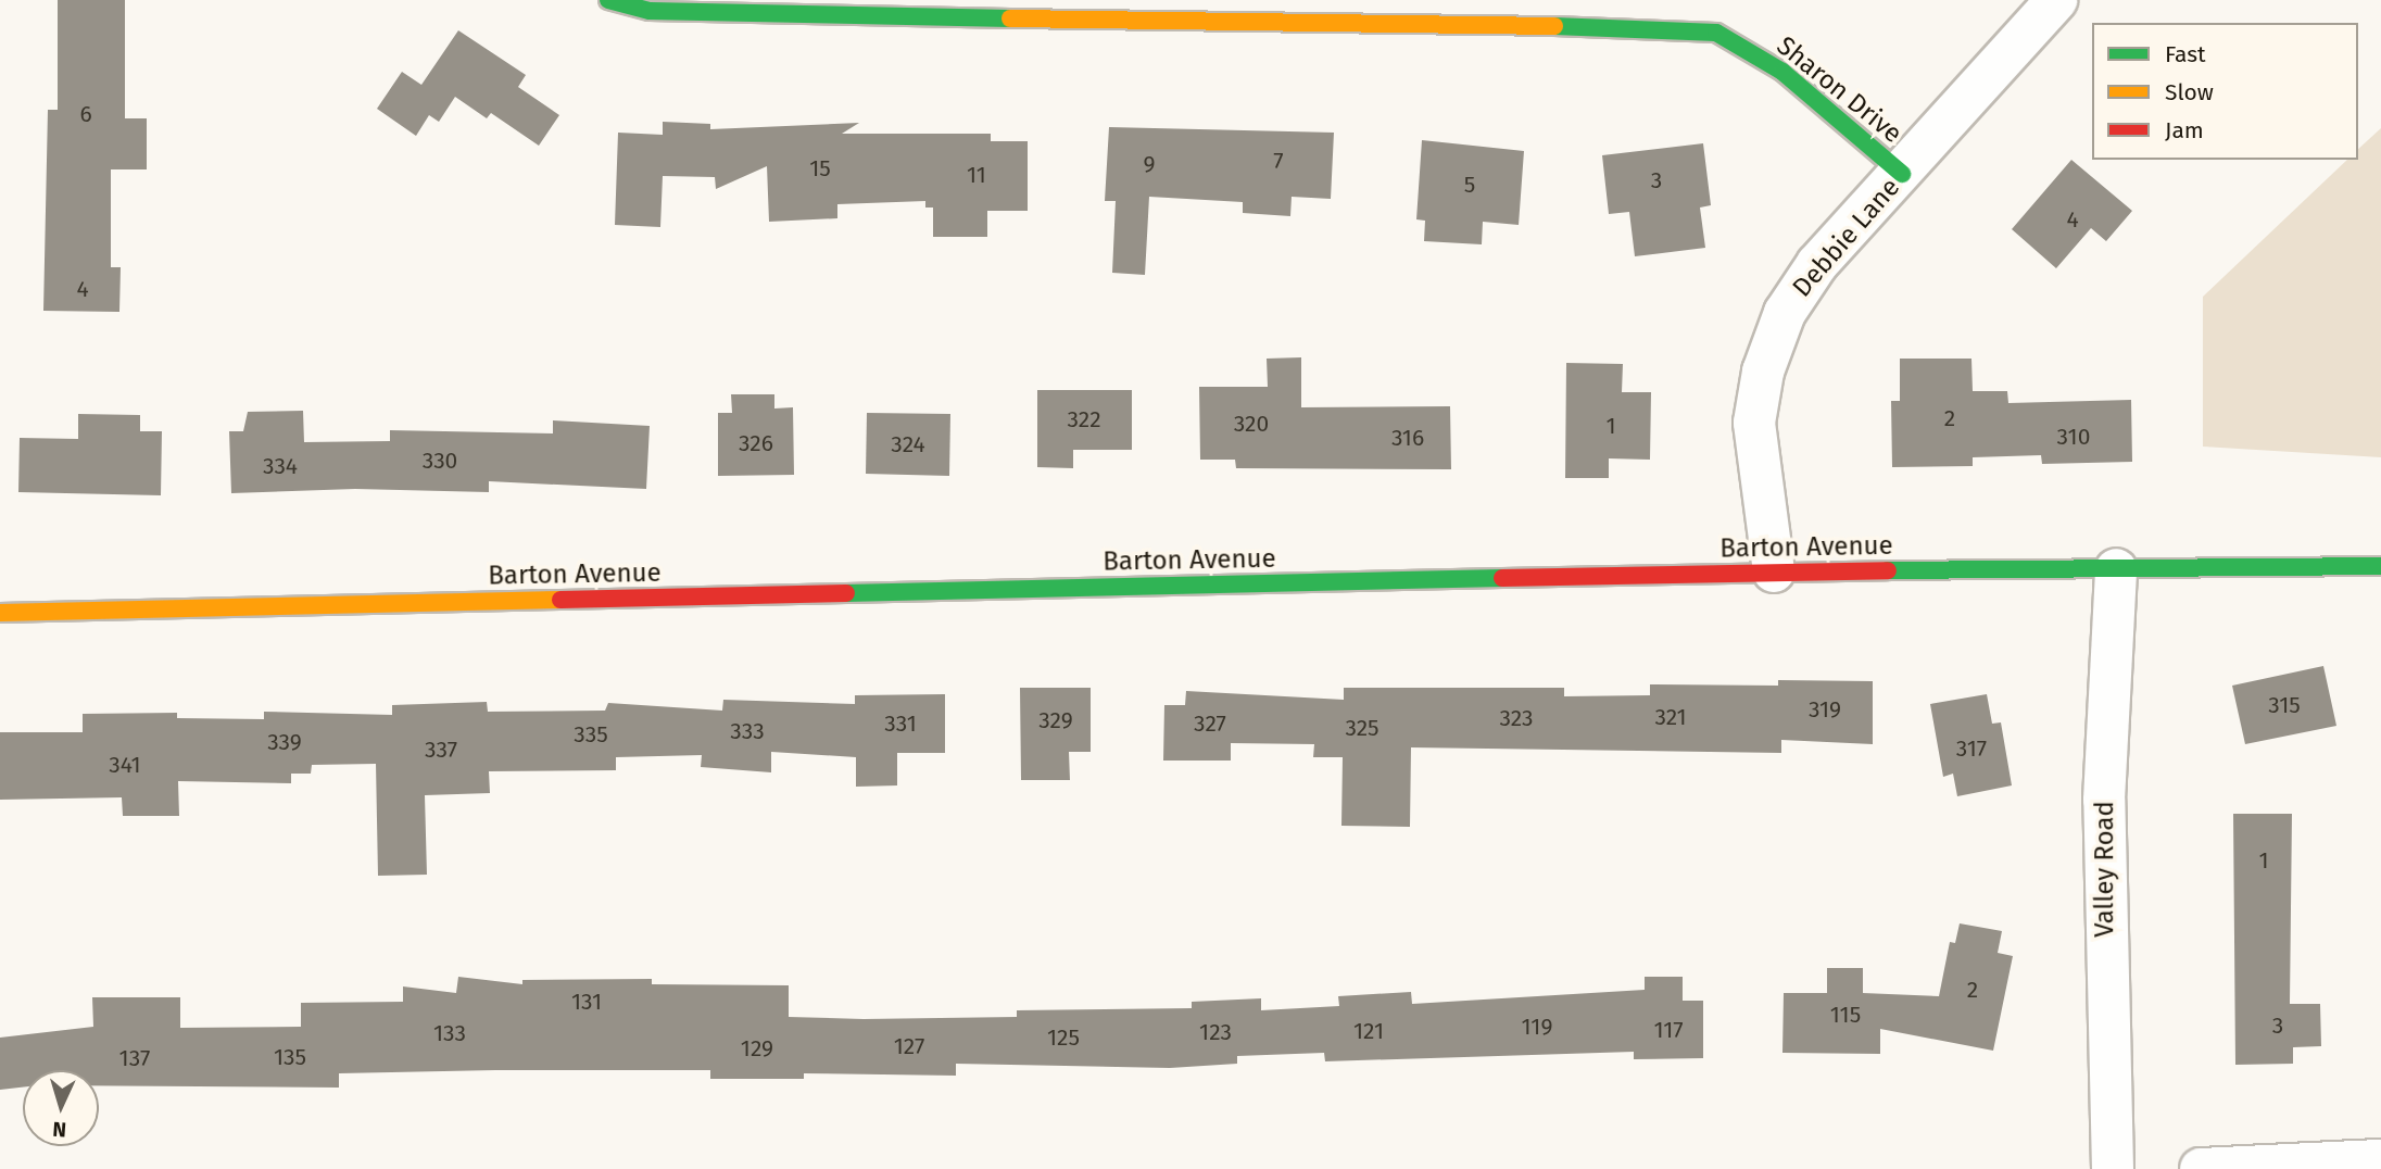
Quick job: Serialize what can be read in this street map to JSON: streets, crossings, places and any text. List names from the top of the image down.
{
  "streets": {
    "street": [
      "Sharon Drive",
      "Debbie Lane",
      "Barton Avenue",
      "Valley Road"
    ]
  },
  "crossings": [
    ["Sharon Drive", "Debbie Lane"],
    ["Debbie Lane", "Barton Avenue"],
    ["Barton Avenue", "Valley Road"]
  ],
  "house_numbers": [
    "6",
    "7",
    "9",
    "15",
    "11",
    "3",
    "5",
    "4",
    "4",
    "2",
    "322",
    "320",
    "1",
    "310",
    "316",
    "326",
    "324",
    "330",
    "334",
    "315",
    "319",
    "321",
    "323",
    "329",
    "331",
    "327",
    "325",
    "333",
    "335",
    "339",
    "317",
    "337",
    "341",
    "1",
    "2",
    "131",
    "115",
    "3",
    "119",
    "117",
    "121",
    "123",
    "133",
    "125",
    "127",
    "129",
    "135",
    "137"
  ],
  "legend": ["Fast", "Slow", "Jam"],
  "north": "bottom"
}
